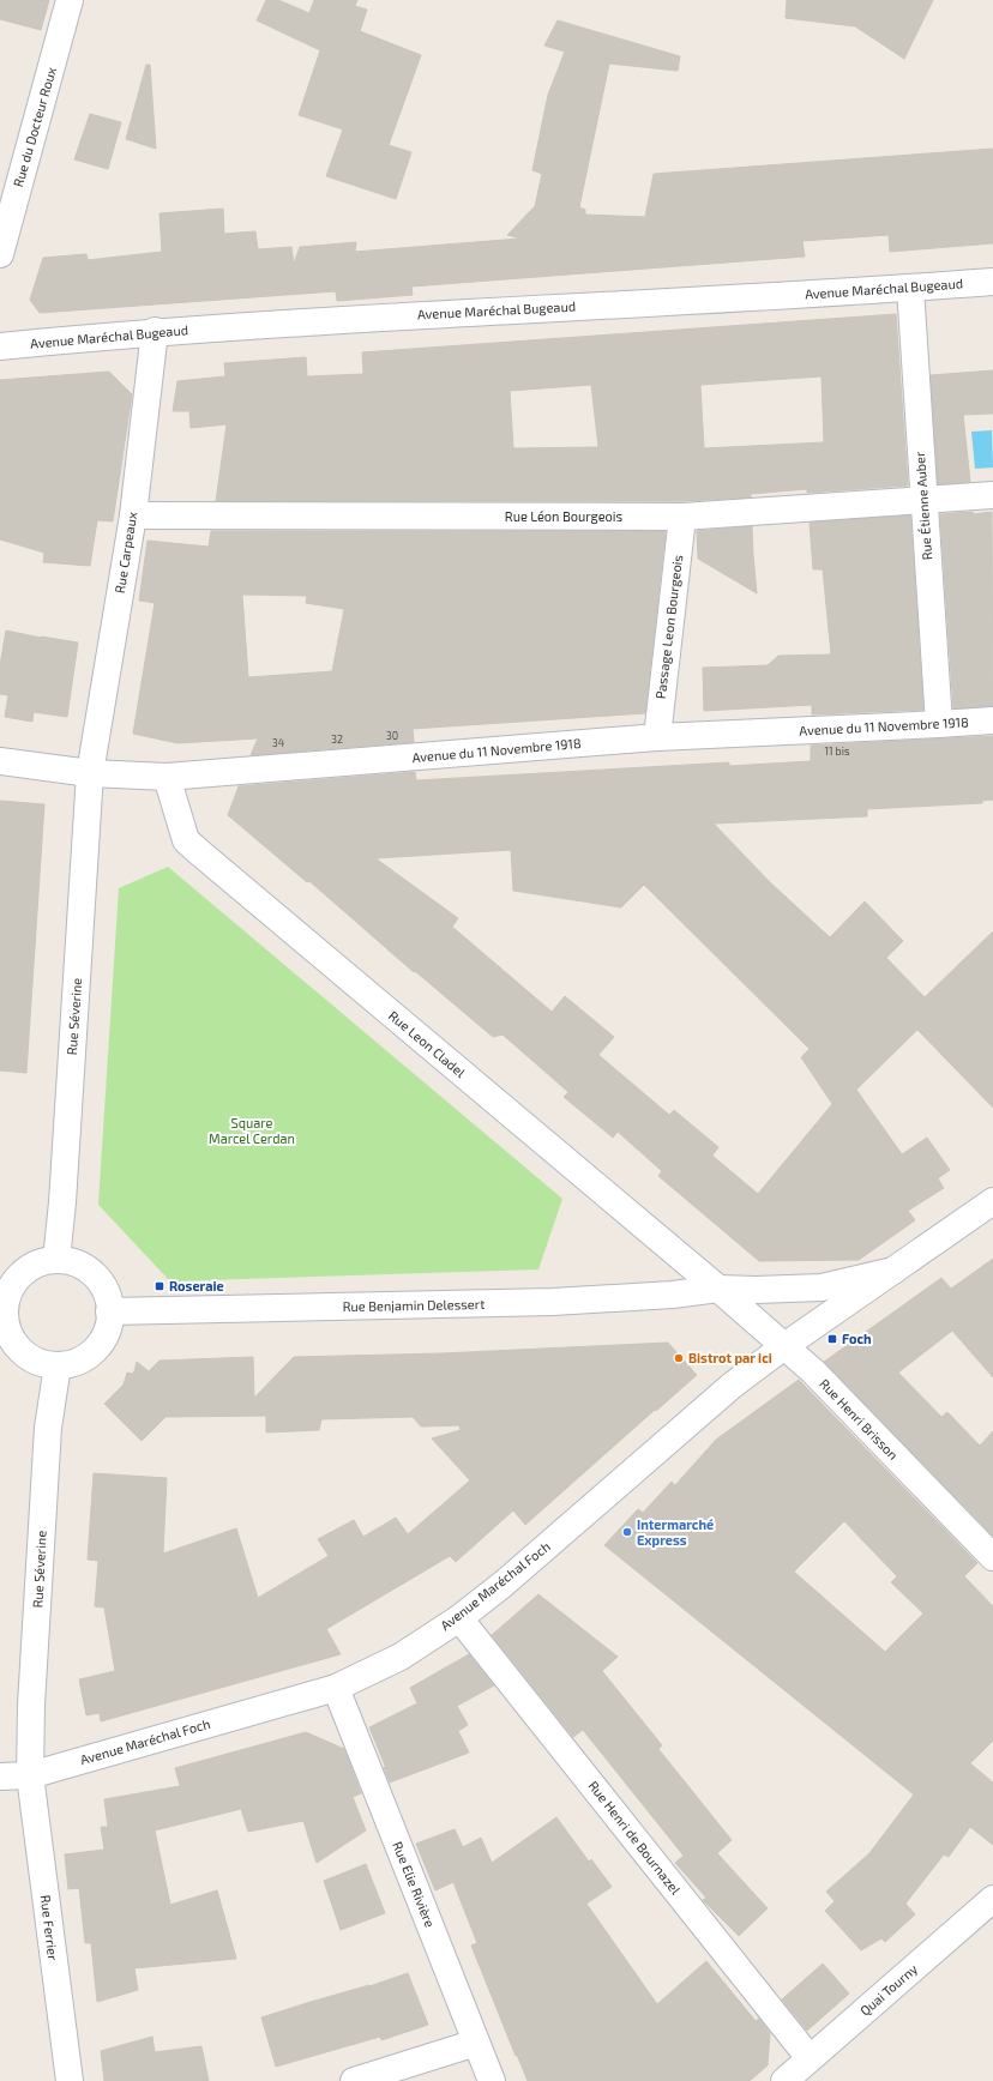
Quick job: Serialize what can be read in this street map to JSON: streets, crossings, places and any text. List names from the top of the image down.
{
  "streets": {
    "street": [
      "Rue du Docteur Roux",
      "Avenue Maréchal Bugeaud",
      "Rue Étienne Auber",
      "Rue Léon Bourgeois",
      "Rue Carpeaux",
      "Passage Leon Bourgeois",
      "Avenue du 11 Novembre 1918",
      "Rue Séverine",
      "Rue Leon Cladel",
      "Rue Benjamin Delessert",
      "Rue Henri Brisson",
      "Avenue Maréchal Foch",
      "Rue Henri de Bournazel",
      "Rue Elie Rivière",
      "Rue Ferrier",
      "Quai Tourny"
    ]
  },
  "crossings": [
    ["Avenue Maréchal Bugeaud", "Rue Étienne Auber"],
    ["Avenue Maréchal Bugeaud", "Rue Carpeaux"],
    ["Rue Étienne Auber", "Rue Léon Bourgeois"],
    ["Rue Étienne Auber", "Avenue du 11 Novembre 1918"],
    ["Rue Léon Bourgeois", "Rue Carpeaux"],
    ["Rue Léon Bourgeois", "Passage Leon Bourgeois"],
    ["Rue Carpeaux", "Avenue du 11 Novembre 1918"],
    ["Rue Carpeaux", "Rue Séverine"],
    ["Passage Leon Bourgeois", "Avenue du 11 Novembre 1918"],
    ["Avenue du 11 Novembre 1918", "Rue Séverine"],
    ["Avenue du 11 Novembre 1918", "Rue Leon Cladel"],
    ["Rue Séverine", "Rue Benjamin Delessert"],
    ["Rue Séverine", "Avenue Maréchal Foch"],
    ["Rue Séverine", "Rue Ferrier"],
    ["Rue Leon Cladel", "Rue Benjamin Delessert"],
    ["Rue Leon Cladel", "Rue Henri Brisson"],
    ["Rue Leon Cladel", "Avenue Maréchal Foch"],
    ["Rue Benjamin Delessert", "Rue Henri Brisson"],
    ["Rue Benjamin Delessert", "Avenue Maréchal Foch"],
    ["Rue Henri Brisson", "Avenue Maréchal Foch"],
    ["Avenue Maréchal Foch", "Rue Henri de Bournazel"],
    ["Avenue Maréchal Foch", "Rue Elie Rivière"],
    ["Avenue Maréchal Foch", "Rue Ferrier"],
    ["Rue Henri de Bournazel", "Quai Tourny"]
  ],
  "parks": ["Square Marcel Cerdan"],
  "places": {
    "transit": ["Roseraie", "Foch"],
    "other": ["Bistrot par ici", "Intermarché Express"]
  },
  "house_numbers": [
    "30",
    "32",
    "34",
    "11 bis"
  ]
}
